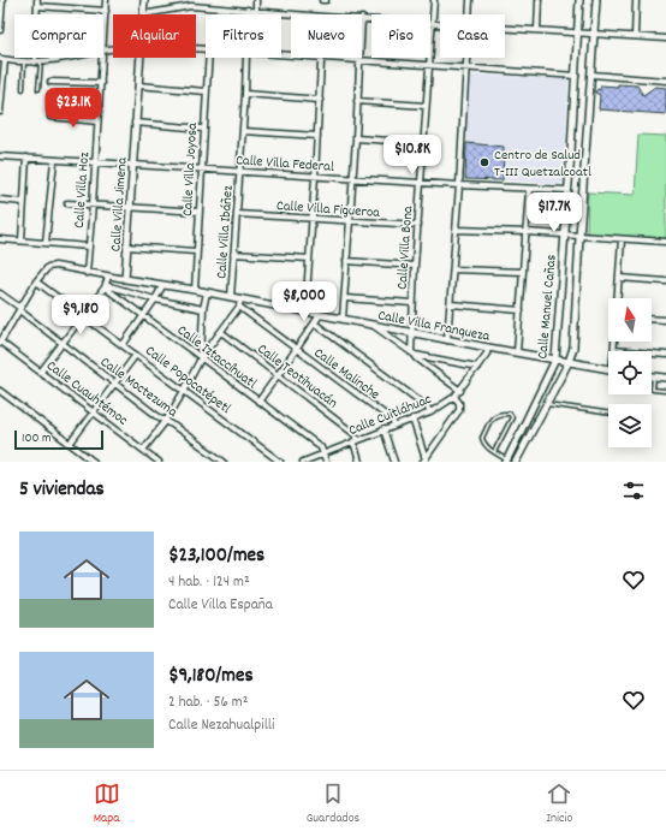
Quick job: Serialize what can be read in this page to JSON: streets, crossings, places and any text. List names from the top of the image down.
{
  "streets": {
    "street": [
      "Calle Villa Federal",
      "Calle Villa Joyosa",
      "Calle Villa Hoz",
      "Calle Villa Jimena",
      "Calle Villa Figueroa",
      "Calle Villa Ibáñez",
      "Calle Villa Bona",
      "Calle Manuel Cañas",
      "Calle Villa Franqueza",
      "Calle Iztaccíhuatl",
      "Calle Malinche",
      "Calle Teotihuacán",
      "Calle Popocatépetl",
      "Calle Moctezuma",
      "Calle Cuauhtémoc",
      "Calle Cuitláhuac"
    ]
  },
  "crossings": [
    ["Calle Villa Federal", "Calle Villa Joyosa"],
    ["Calle Villa Federal", "Calle Villa Hoz"],
    ["Calle Villa Federal", "Calle Villa Jimena"],
    ["Calle Villa Federal", "Calle Villa Ibáñez"],
    ["Calle Villa Federal", "Calle Villa Bona"],
    ["Calle Villa Federal", "Calle Manuel Cañas"],
    ["Calle Villa Joyosa", "Calle Villa Franqueza"],
    ["Calle Villa Hoz", "Calle Villa Franqueza"],
    ["Calle Villa Jimena", "Calle Villa Franqueza"],
    ["Calle Villa Figueroa", "Calle Villa Ibáñez"],
    ["Calle Villa Figueroa", "Calle Villa Bona"],
    ["Calle Villa Ibáñez", "Calle Villa Franqueza"],
    ["Calle Villa Bona", "Calle Villa Franqueza"],
    ["Calle Manuel Cañas", "Calle Villa Franqueza"],
    ["Calle Villa Franqueza", "Calle Popocatépetl"],
    ["Calle Villa Franqueza", "Calle Cuitláhuac"],
    ["Calle Iztaccíhuatl", "Calle Cuitláhuac"],
    ["Calle Malinche", "Calle Cuitláhuac"],
    ["Calle Teotihuacán", "Calle Cuitláhuac"]
  ],
  "places": ["Centro de Salud T-III Quetzalcoatl"],
  "scale_bar": "100 m",
  "north": "top",
  "page": {
    "chip": [
      "Comprar",
      "Alquilar",
      "Filtros",
      "Nuevo",
      "Piso",
      "Casa"
    ],
    "price": [
      "$23.1K",
      "$10.8K",
      "$17.7K",
      "$8,000",
      "$9,180"
    ],
    "scale": "100 m",
    "heading": "5 viviendas",
    "list": [
      {
        "name": "$23,100/mes",
        "note": "4 hab. · 124 m² · Calle Villa España"
      },
      {
        "name": "$9,180/mes",
        "note": "2 hab. · 56 m² · Calle Nezahualpilli"
      }
    ],
    "tabs": ["Mapa", "Guardados", "Inicio"]
  }
}
